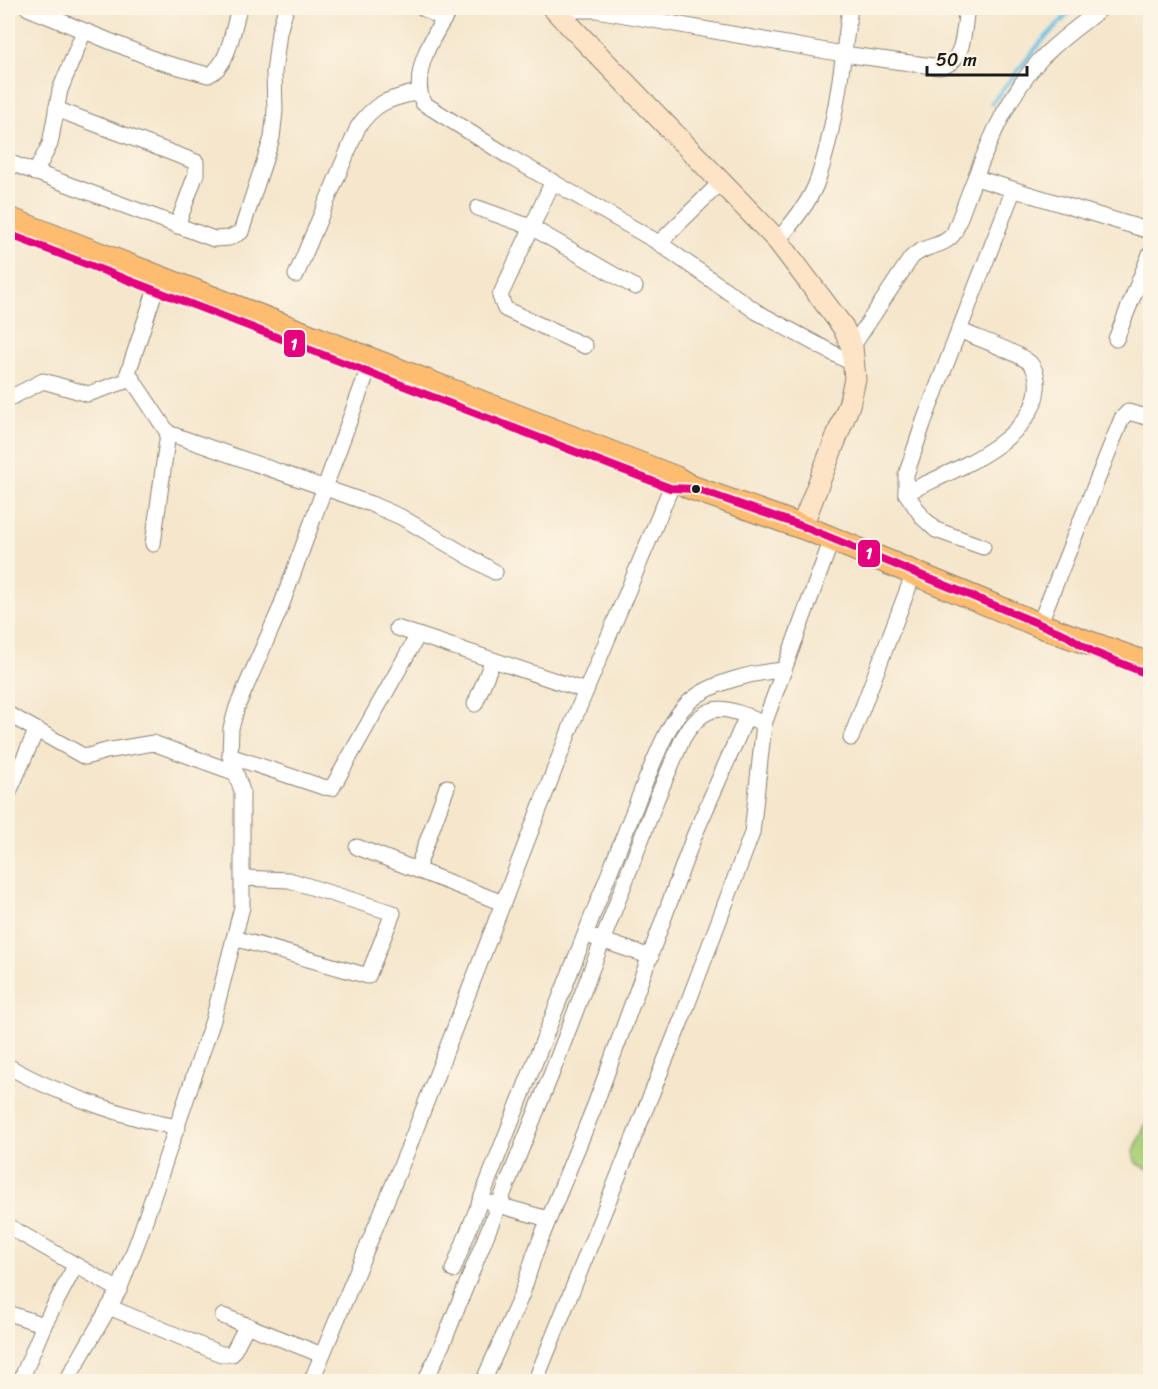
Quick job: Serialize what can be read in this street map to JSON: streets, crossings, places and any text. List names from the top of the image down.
{
  "lines": ["transit line 1"],
  "scale_bar": "50 m"
}
